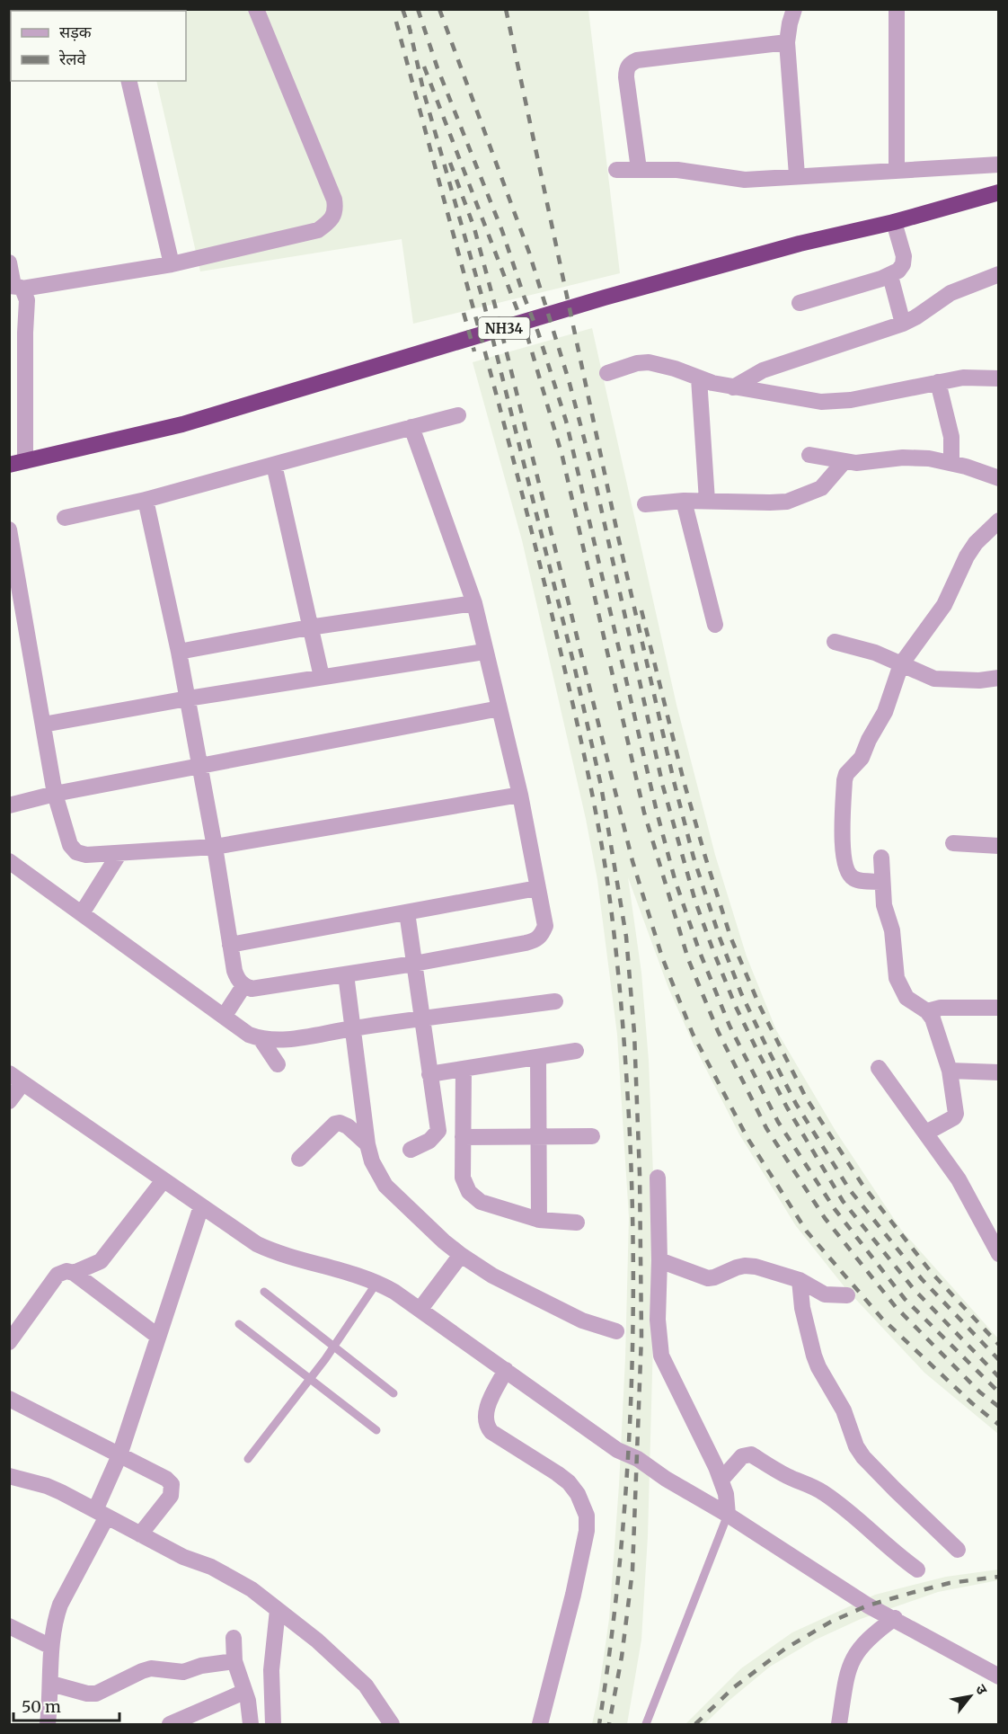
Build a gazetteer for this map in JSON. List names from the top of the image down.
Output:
{
  "streets": {
    "highway": ["NH34"]
  },
  "legend": ["सड़क", "रेलवे"],
  "scale_bar": "50 m",
  "north": "top right"
}
